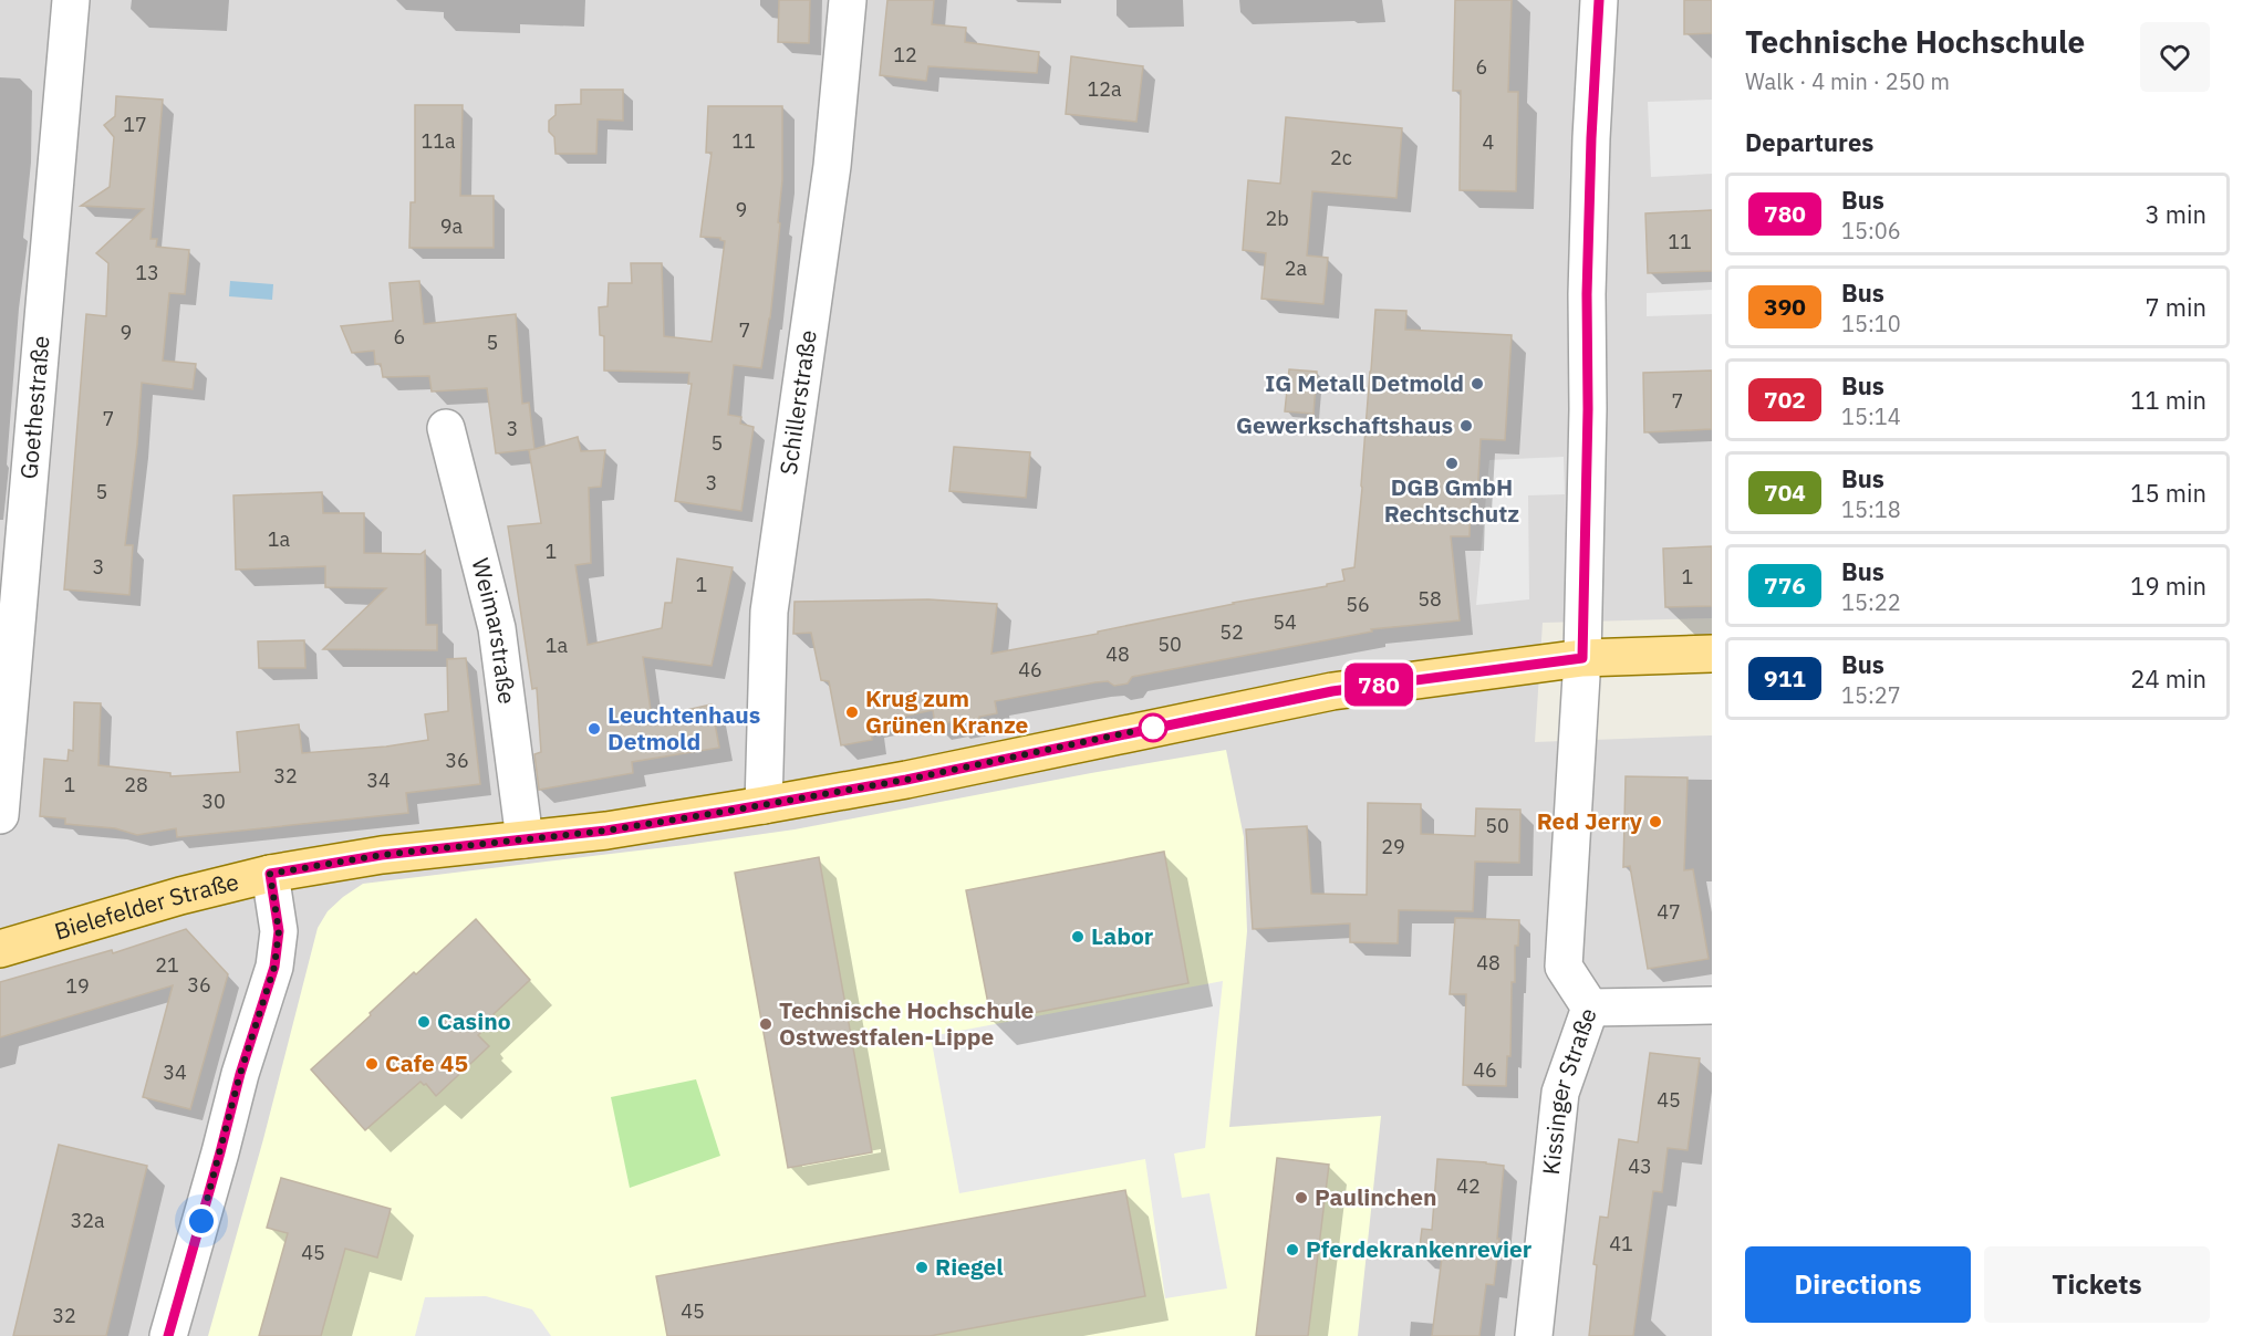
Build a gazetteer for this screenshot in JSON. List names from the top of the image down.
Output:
{
  "streets": {
    "main road": ["Bielefelder Straße"],
    "street": [
      "Schillerstraße",
      "Goethestraße",
      "Weimarstraße",
      "Kissinger Straße"
    ]
  },
  "crossings": [
    ["Schillerstraße", "Bielefelder Straße"],
    ["Weimarstraße", "Bielefelder Straße"],
    ["Bielefelder Straße", "Kissinger Straße"]
  ],
  "places": [
    "IG Metall Detmold",
    "Gewerkschaftshaus",
    "DGB GmbH Rechtschutz",
    "Krug zum Grünen Kranze",
    "Leuchtenhaus Detmold",
    "Red Jerry",
    "Labor",
    "Casino",
    "Technische Hochschule Ostwestfalen-Lippe",
    "Cafe 45",
    "Paulinchen",
    "Pferdekrankenrevier",
    "Riegel"
  ],
  "lines": ["bus line 780"],
  "house_numbers": [
    "12",
    "6",
    "12a",
    "17",
    "11a",
    "11",
    "4",
    "2c",
    "9",
    "2b",
    "9a",
    "11",
    "2a",
    "13",
    "7",
    "9",
    "6",
    "5",
    "7",
    "7",
    "3",
    "5",
    "3",
    "5",
    "1a",
    "1",
    "3",
    "1",
    "1",
    "58",
    "56",
    "54",
    "52",
    "50",
    "1a",
    "48",
    "46",
    "36",
    "32",
    "34",
    "1",
    "28",
    "30",
    "50",
    "29",
    "47",
    "48",
    "21",
    "36",
    "19",
    "46",
    "34",
    "45",
    "43",
    "42",
    "32a",
    "41",
    "45",
    "45",
    "32"
  ],
  "page": {
    "on_map": "780",
    "heading": [
      ["Technische Hochschule", "Walk · 4 min · 250 m"],
      "Departures"
    ],
    "list": [
      {
        "mark": "780",
        "name": "Bus",
        "note": "15:06",
        "value": "3 min"
      },
      {
        "mark": "390",
        "name": "Bus",
        "note": "15:10",
        "value": "7 min"
      },
      {
        "mark": "702",
        "name": "Bus",
        "note": "15:14",
        "value": "11 min"
      },
      {
        "mark": "704",
        "name": "Bus",
        "note": "15:18",
        "value": "15 min"
      },
      {
        "mark": "776",
        "name": "Bus",
        "note": "15:22",
        "value": "19 min"
      },
      {
        "mark": "911",
        "name": "Bus",
        "note": "15:27",
        "value": "24 min"
      }
    ],
    "buttons": ["Directions", "Tickets"]
  }
}
